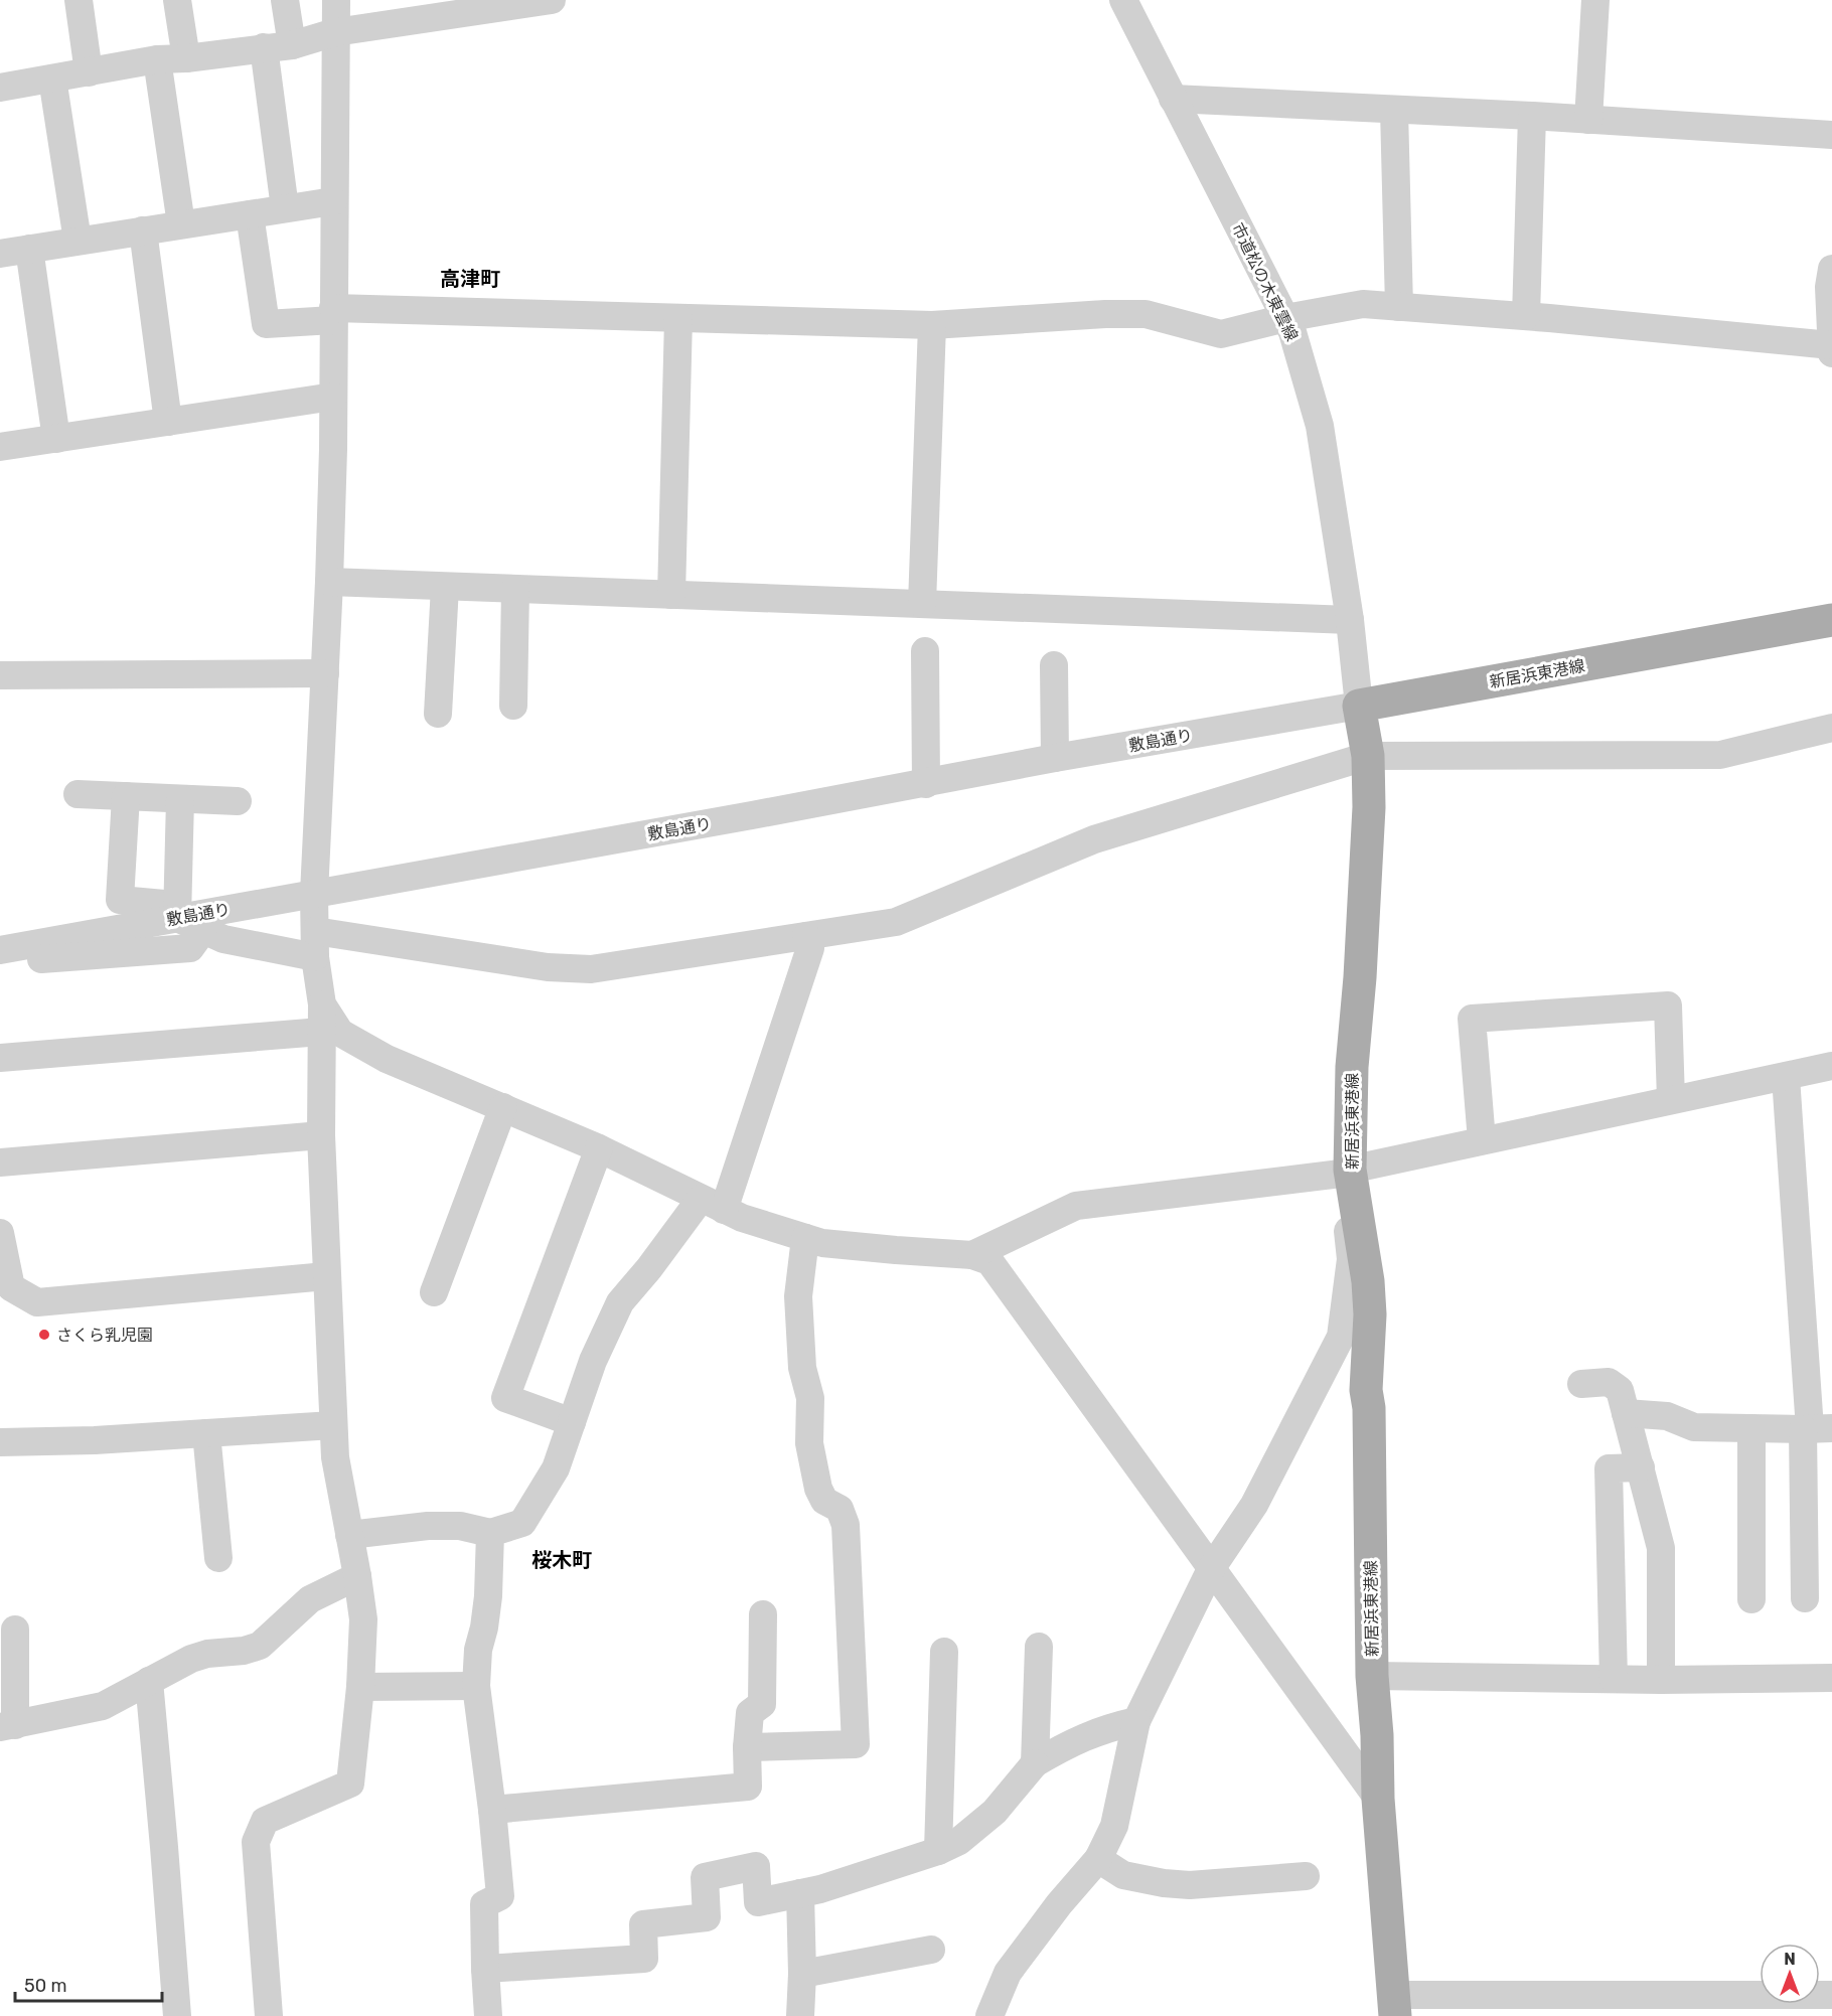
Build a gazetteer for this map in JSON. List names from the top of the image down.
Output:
{
  "streets": {
    "main road": ["新居浜東港線"],
    "street": ["市道松の木東雲線", "敷島通り"]
  },
  "crossings": [
    ["市道松の木東雲線", "新居浜東港線"],
    ["市道松の木東雲線", "敷島通り"],
    ["新居浜東港線", "敷島通り"]
  ],
  "districts": ["高津町", "桜木町"],
  "places": ["さくら乳児園"],
  "scale_bar": "50 m",
  "north": "top"
}
